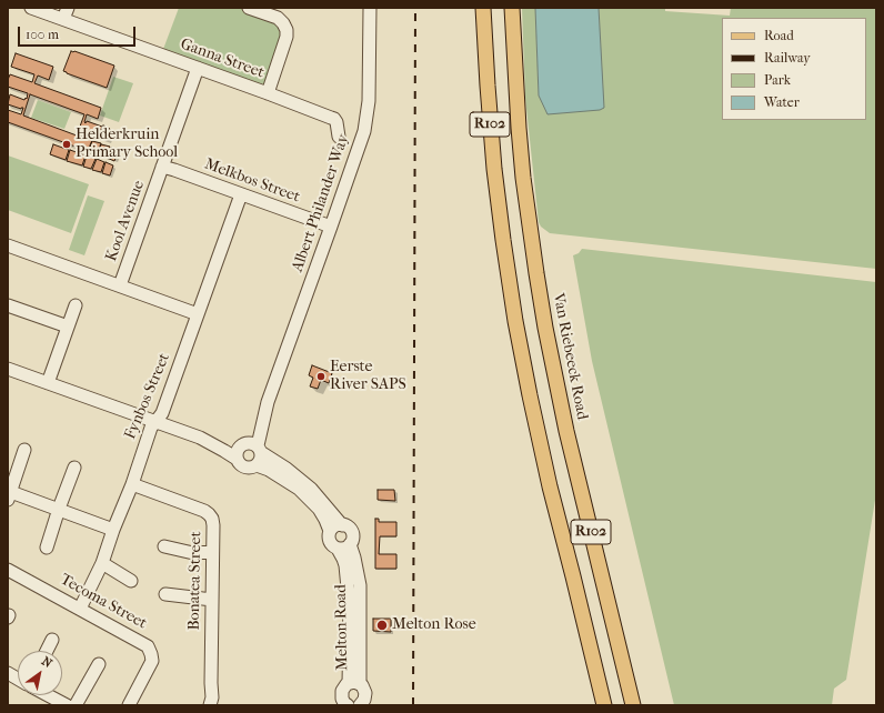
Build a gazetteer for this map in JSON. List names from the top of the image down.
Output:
{
  "streets": {
    "main road": ["R102", "Van Riebeeck Road"],
    "street": [
      "Ganna Street",
      "Melkbos Street",
      "Albert Philander Way",
      "Kool Avenue",
      "Fynbos Street",
      "Bonatea Street",
      "Tecoma Street",
      "Melton Road"
    ]
  },
  "crossings": [
    ["Ganna Street", "Kool Avenue"],
    ["Melkbos Street", "Albert Philander Way"],
    ["Melkbos Street", "Kool Avenue"],
    ["Melkbos Street", "Fynbos Street"],
    ["Fynbos Street", "Bonatea Street"],
    ["Fynbos Street", "Tecoma Street"]
  ],
  "places": ["Helderkruin Primary School", "Eerste River SAPS", "Melton Rose"],
  "legend": [
    "Road",
    "Railway",
    "Park",
    "Water"
  ],
  "scale_bar": "100 m",
  "north": "top right"
}
